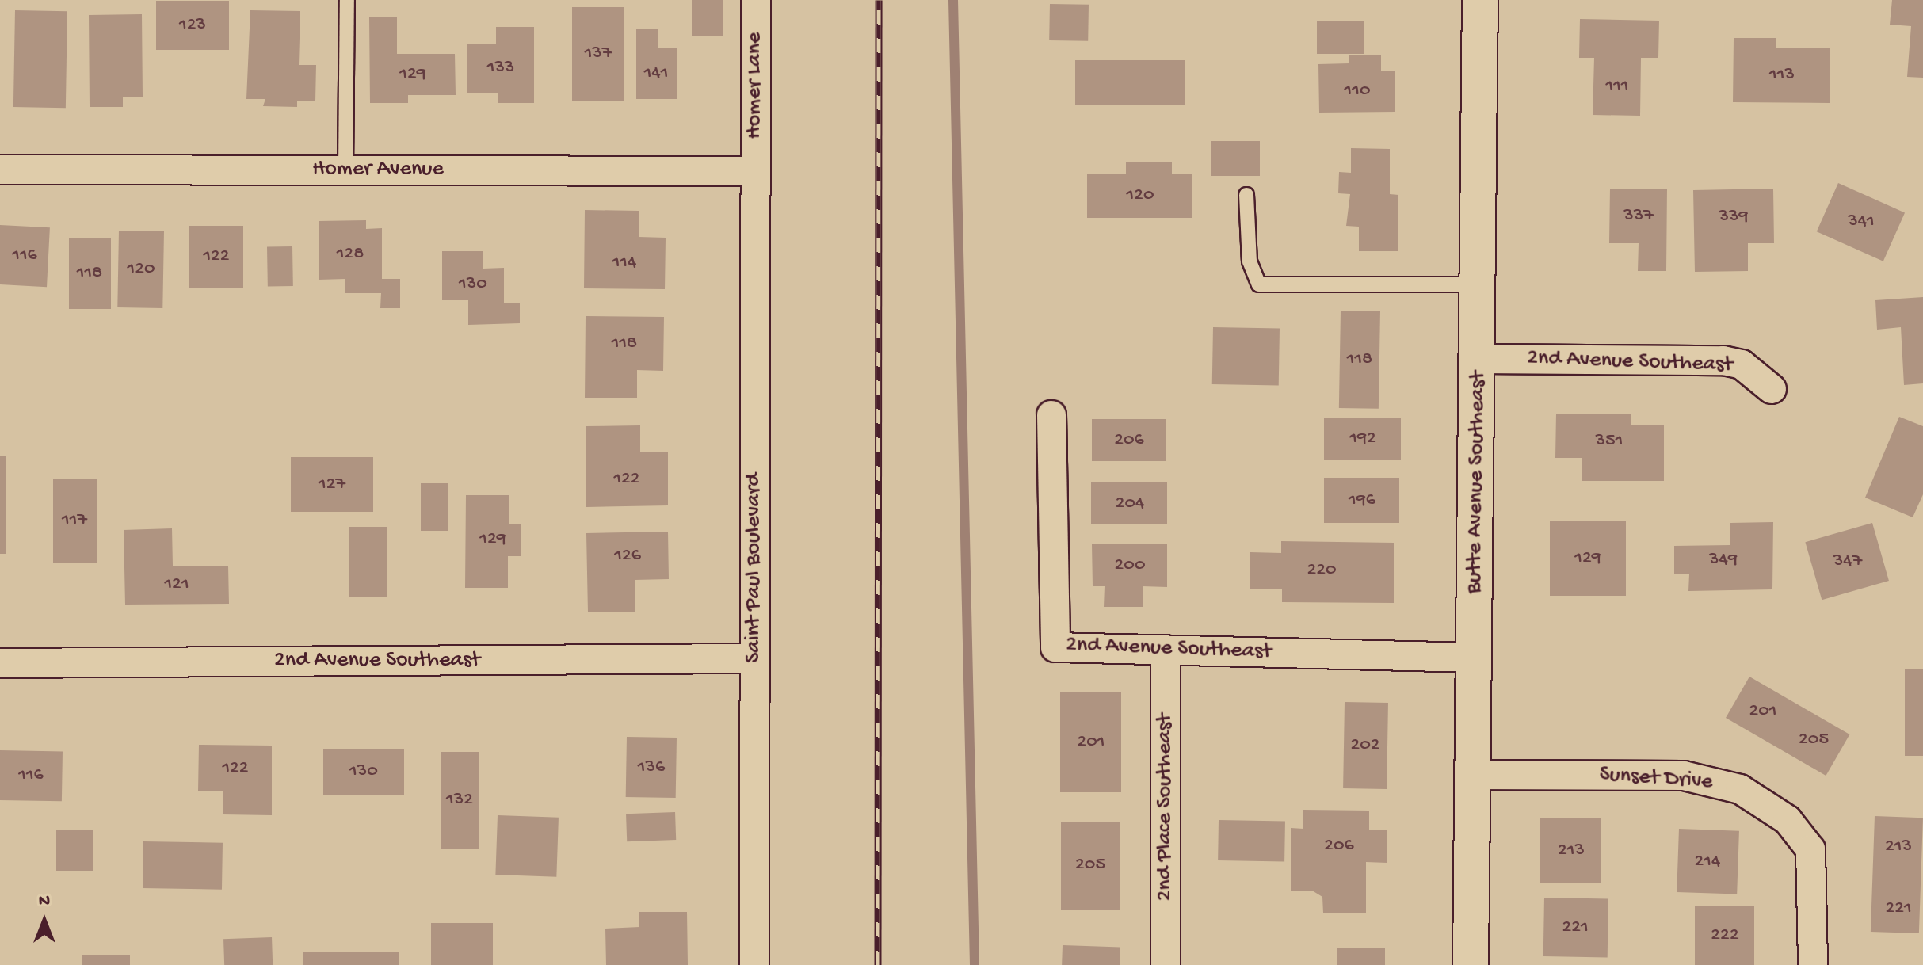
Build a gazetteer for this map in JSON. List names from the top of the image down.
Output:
{
  "streets": {
    "street": [
      "Homer Lane",
      "Homer Avenue",
      "2nd Avenue Southeast",
      "Butte Avenue Southeast",
      "Saint Paul Boulevard",
      "Sunset Drive",
      "2nd Place Southeast"
    ]
  },
  "crossings": [
    ["Homer Lane", "Homer Avenue"],
    ["Homer Lane", "Saint Paul Boulevard"],
    ["Homer Avenue", "Saint Paul Boulevard"],
    ["2nd Avenue Southeast", "Butte Avenue Southeast"],
    ["2nd Avenue Southeast", "Saint Paul Boulevard"],
    ["2nd Avenue Southeast", "2nd Place Southeast"],
    ["Butte Avenue Southeast", "Sunset Drive"]
  ],
  "house_numbers": [
    "123",
    "137",
    "133",
    "141",
    "129",
    "113",
    "111",
    "110",
    "120",
    "337",
    "339",
    "341",
    "128",
    "116",
    "122",
    "114",
    "120",
    "118",
    "130",
    "118",
    "118",
    "192",
    "206",
    "351",
    "122",
    "127",
    "196",
    "204",
    "117",
    "129",
    "126",
    "129",
    "349",
    "347",
    "200",
    "220",
    "121",
    "201",
    "205",
    "201",
    "202",
    "136",
    "122",
    "130",
    "116",
    "132",
    "206",
    "213",
    "213",
    "214",
    "205",
    "221",
    "221",
    "222"
  ],
  "north": "top"
}
